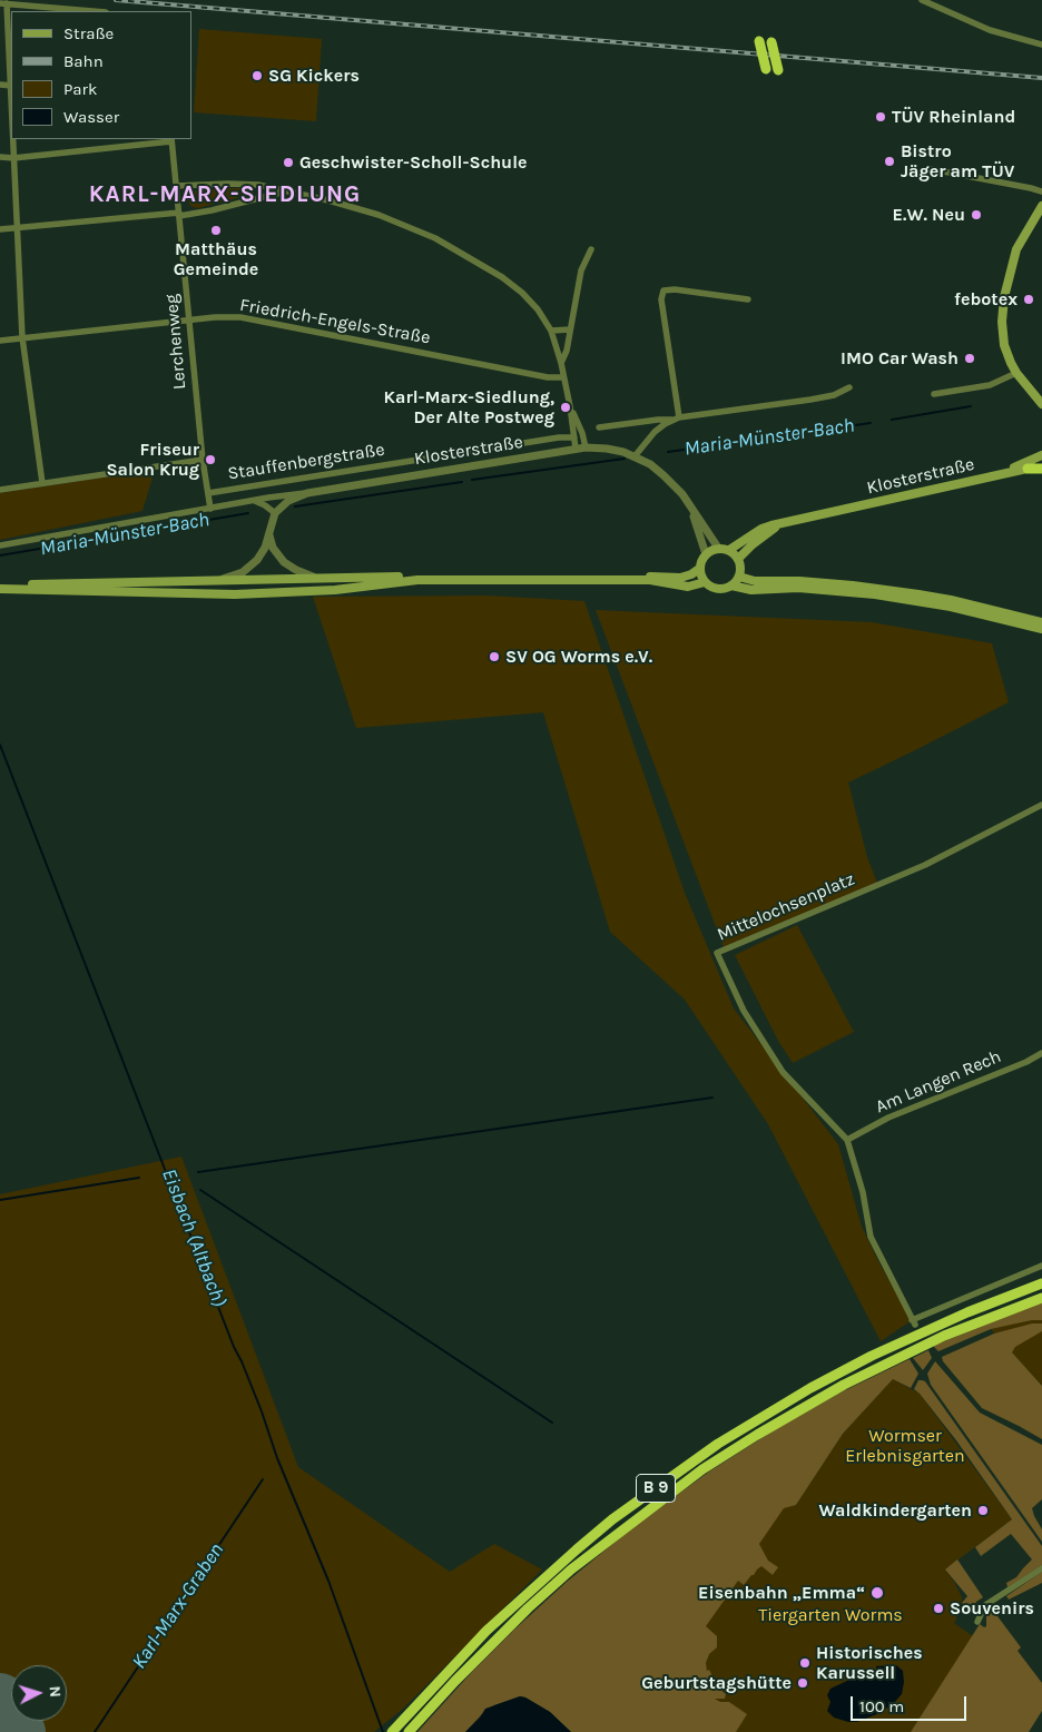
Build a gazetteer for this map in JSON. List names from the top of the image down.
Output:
{
  "streets": {
    "highway": ["B 9"],
    "main road": ["Klosterstraße"],
    "street": [
      "Friedrich-Engels-Straße",
      "Lerchenweg",
      "Stauffenbergstraße",
      "Mittelochsenplatz",
      "Am Langen Rech"
    ]
  },
  "crossings": [
    ["Friedrich-Engels-Straße", "Lerchenweg"],
    ["Lerchenweg", "Klosterstraße"],
    ["Lerchenweg", "Stauffenbergstraße"],
    ["Mittelochsenplatz", "Am Langen Rech"]
  ],
  "districts": ["KARL-MARX-SIEDLUNG"],
  "water": ["Maria-Münster-Bach", "Eisbach (Altbach)", "Karl-Marx-Graben"],
  "parks": ["Wormser Erlebnisgarten", "Tiergarten Worms"],
  "places": [
    "SG Kickers",
    "TÜV Rheinland",
    "Bistro Jäger am TÜV",
    "Geschwister-Scholl-Schule",
    "E.W. Neu",
    "Matthäus Gemeinde",
    "febotex",
    "IMO Car Wash",
    "Karl-Marx-Siedlung, Der Alte Postweg",
    "Friseur Salon Krug",
    "SV OG Worms e.V.",
    "Waldkindergarten",
    "Eisenbahn „Emma“",
    "Souvenirs",
    "Historisches Karussell",
    "Geburtstagshütte"
  ],
  "legend": [
    "Straße",
    "Bahn",
    "Park",
    "Wasser"
  ],
  "scale_bar": "100 m",
  "north": "right"
}
